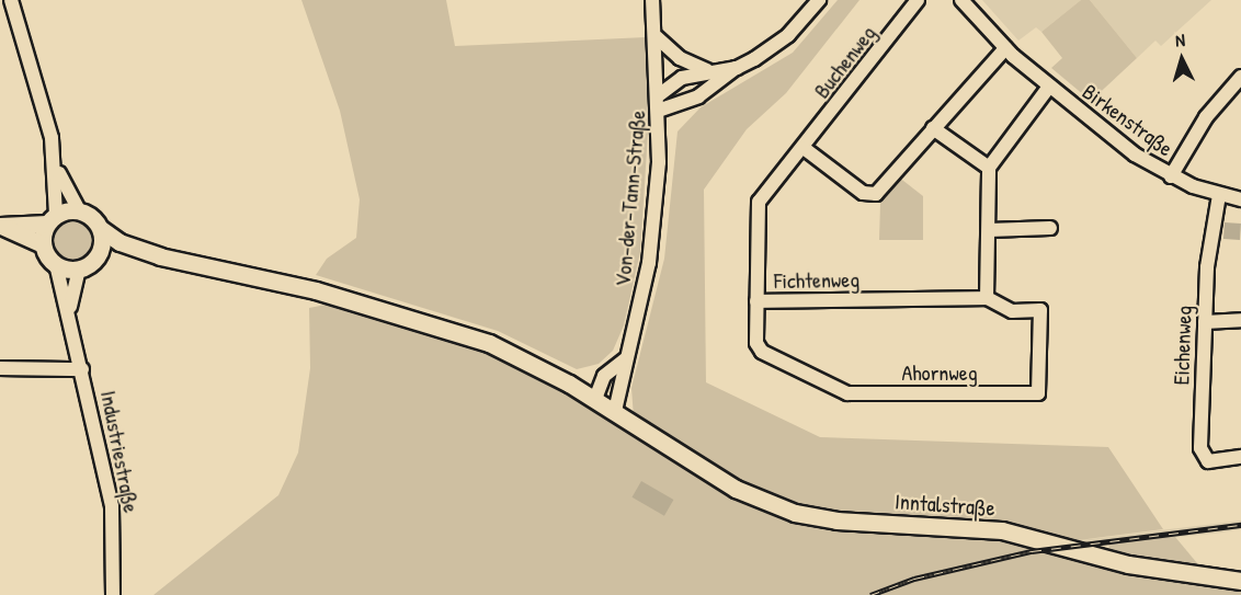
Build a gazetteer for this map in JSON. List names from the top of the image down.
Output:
{
  "streets": {
    "main road": ["Inntalstraße"],
    "street": [
      "Buchenweg",
      "Birkenstraße",
      "Von-der-Tann-Straße",
      "Fichtenweg",
      "Eichenweg",
      "Ahornweg",
      "Industriestraße"
    ]
  },
  "crossings": [
    ["Buchenweg", "Fichtenweg"],
    ["Birkenstraße", "Eichenweg"],
    ["Von-der-Tann-Straße", "Inntalstraße"],
    ["Fichtenweg", "Ahornweg"]
  ],
  "north": "top"
}
